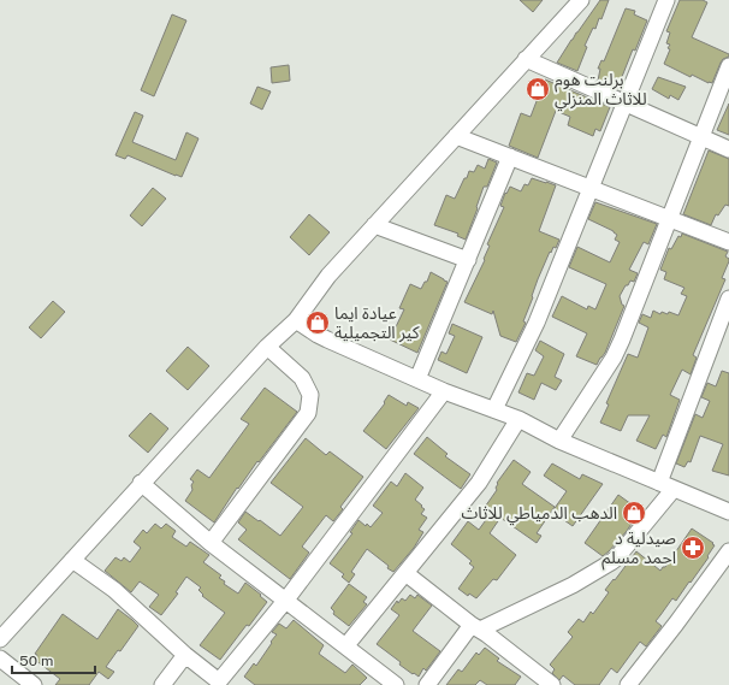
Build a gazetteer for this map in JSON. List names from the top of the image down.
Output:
{
  "places": {
    "shop": ["برلنت هوم للاثاث المنزلي", "عيادة ايما كير التجميلية", "الدهب الدمياطي للاثاث"],
    "pharmacy": ["صيدلية د احمد مسلم"]
  },
  "scale_bar": "50 m"
}
